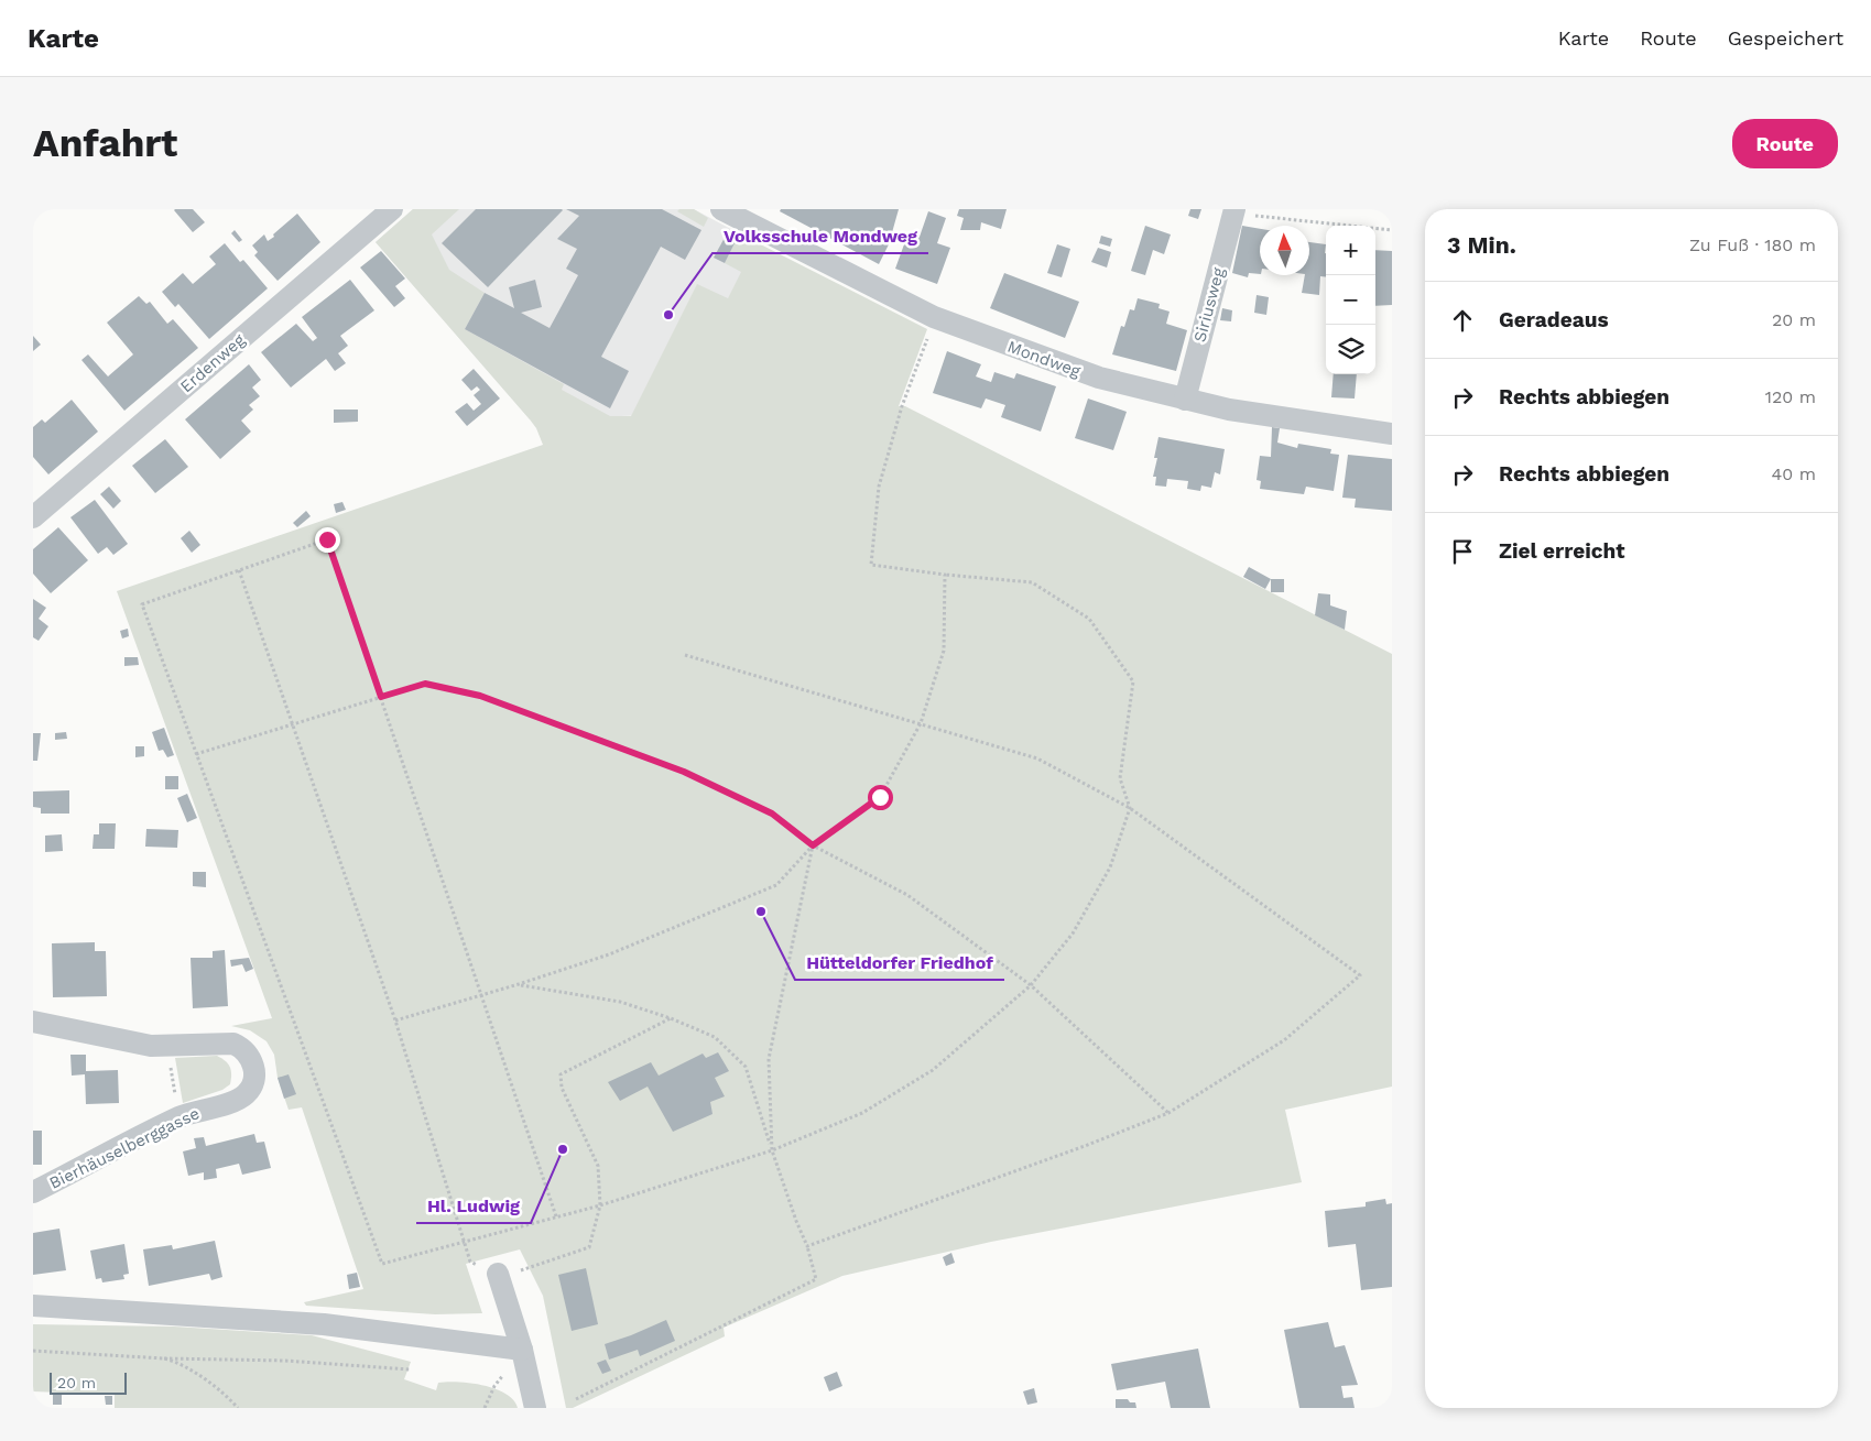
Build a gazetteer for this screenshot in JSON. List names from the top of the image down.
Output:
{
  "streets": {
    "street": [
      "Siriusweg",
      "Mondweg",
      "Erdenweg",
      "Bierhäuselberggasse"
    ]
  },
  "crossings": [
    ["Siriusweg", "Mondweg"]
  ],
  "places": ["Volksschule Mondweg", "Hütteldorfer Friedhof", "Hl. Ludwig"],
  "scale_bar": "20 m",
  "north": "top",
  "page": {
    "header": "Karte",
    "nav": ["Karte", "Route", "Gespeichert"],
    "buttons": "Route",
    "title": "Anfahrt",
    "heading": ["3 Min.", "Zu Fuß · 180 m"],
    "map_buttons": ["+", "−"],
    "list": [
      ["Geradeaus", "20 m"],
      ["Rechts abbiegen", "120 m"],
      ["Rechts abbiegen", "40 m"],
      "Ziel erreicht"
    ],
    "scale": "20 m"
  }
}
